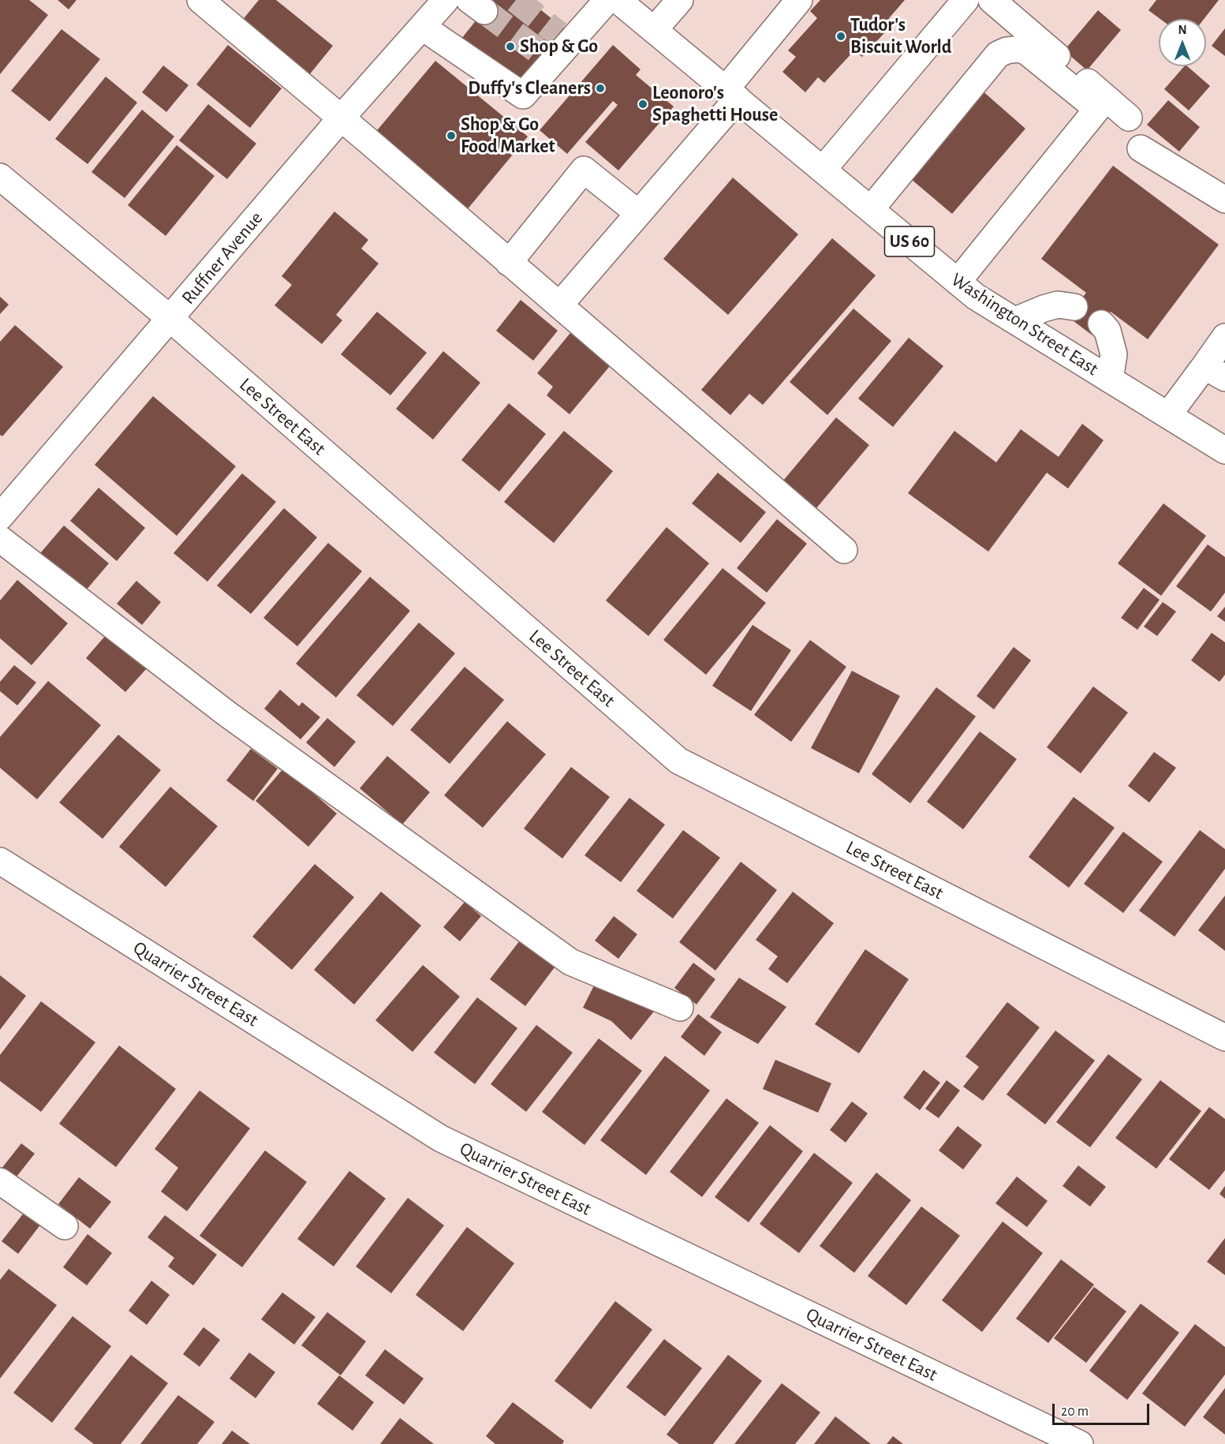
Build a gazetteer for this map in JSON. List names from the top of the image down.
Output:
{
  "streets": {
    "street": [
      "US 60",
      "Ruffner Avenue",
      "Washington Street East",
      "Lee Street East",
      "Quarrier Street East"
    ]
  },
  "crossings": [
    ["Ruffner Avenue", "Lee Street East"]
  ],
  "places": [
    "Tudor's Biscuit World",
    "Shop & Go",
    "Duffy's Cleaners",
    "Leonoro's Spaghetti House",
    "Shop & Go Food Market"
  ],
  "scale_bar": "20 m",
  "north": "top"
}
